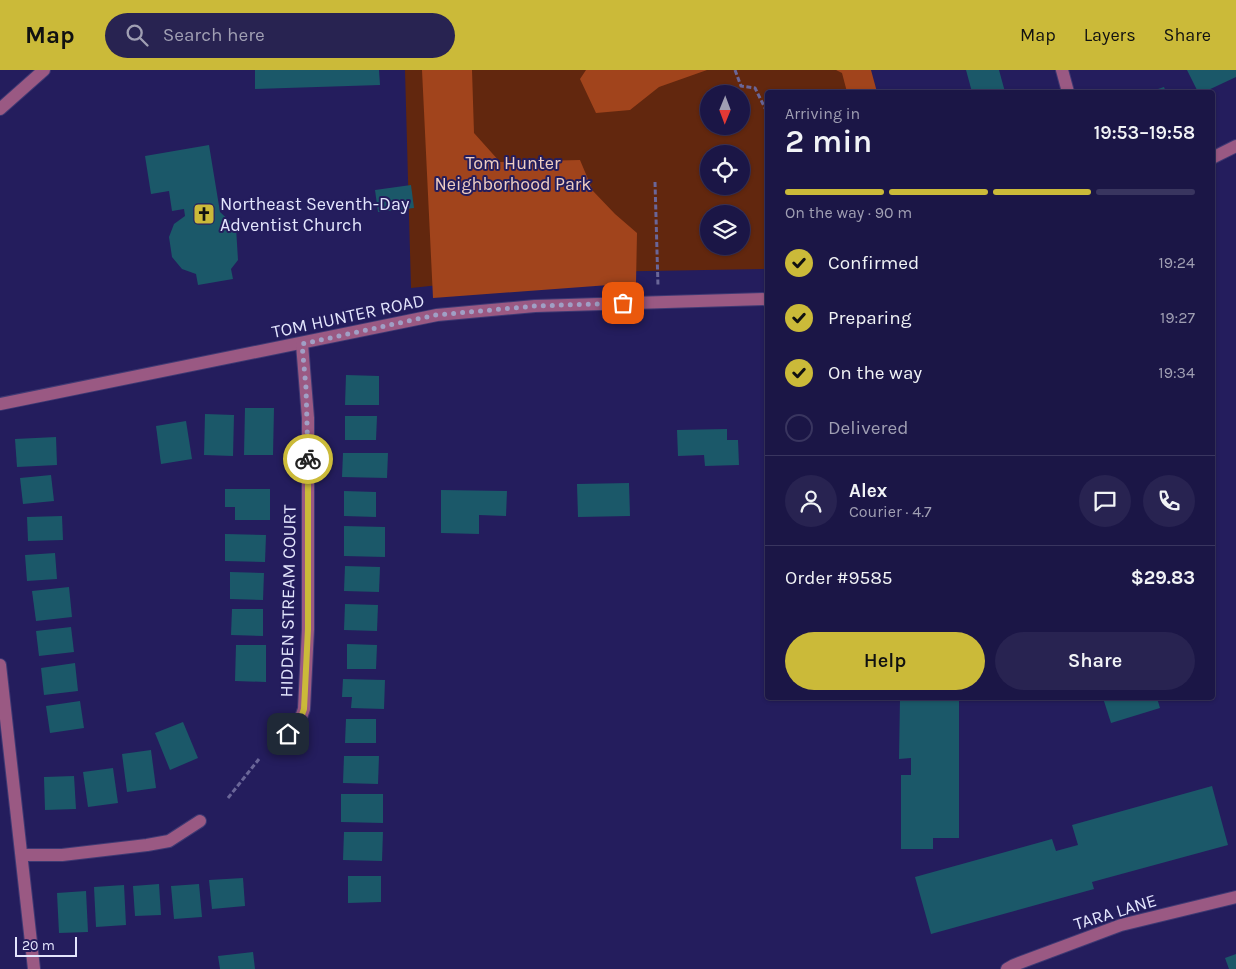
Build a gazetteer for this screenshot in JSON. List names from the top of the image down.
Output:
{
  "streets": {
    "street": ["TOM HUNTER ROAD", "HIDDEN STREAM COURT", "TARA LANE"]
  },
  "crossings": [
    ["TOM HUNTER ROAD", "HIDDEN STREAM COURT"]
  ],
  "parks": ["Tom Hunter Neighborhood Park"],
  "places": {
    "church": ["Northeast Seventh-Day Adventist Church"]
  },
  "scale_bar": "20 m",
  "north": "bottom",
  "page": {
    "header": "Map",
    "search": "Search here",
    "nav": ["Map", "Layers", "Share"],
    "heading": ["2 min", "Arriving in", "19:53–19:58"],
    "panel": [
      "Alex",
      "Courier · 4.7",
      "Order #9585",
      "$29.83"
    ],
    "bar": "On the way · 90 m",
    "list": [
      ["Confirmed", "19:24"],
      ["Preparing", "19:27"],
      ["On the way", "19:34"],
      "Delivered"
    ],
    "buttons": ["Help", "Share"],
    "scale": "20 m"
  }
}
